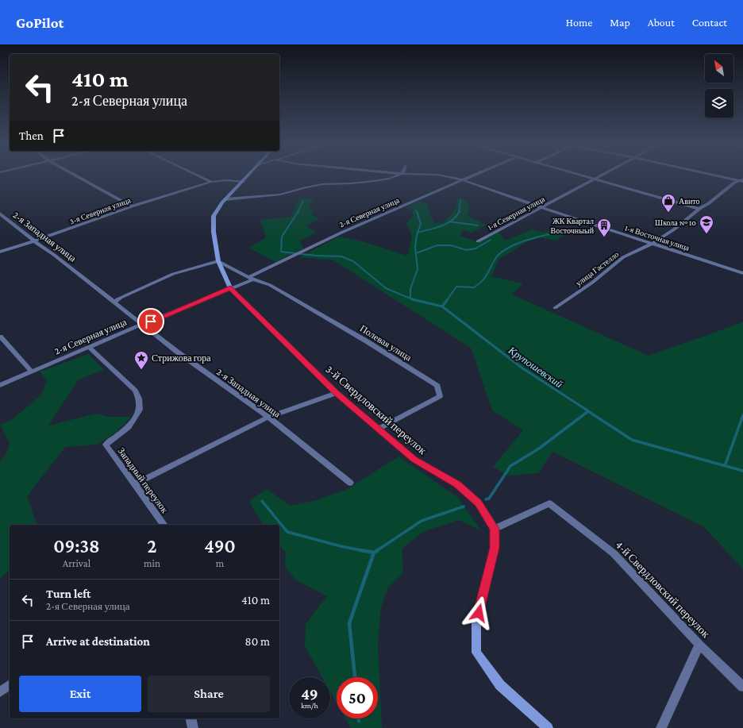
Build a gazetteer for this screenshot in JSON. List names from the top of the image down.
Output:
{
  "streets": {
    "main road": ["3-й Свердловский переулок"],
    "street": [
      "3-я Северная улица",
      "2-я Северная улица",
      "1-я Северная улица",
      "2-я Западная улица",
      "1-я Восточная улица",
      "улица Гастелло",
      "Полевая улица",
      "Западный переулок",
      "4-й Свердловский переулок"
    ]
  },
  "crossings": [
    ["3-я Северная улица", "2-я Западная улица"],
    ["2-я Северная улица", "2-я Западная улица"],
    ["2-я Северная улица", "1-я Восточная улица"],
    ["2-я Северная улица", "Полевая улица"],
    ["2-я Северная улица", "3-й Свердловский переулок"],
    ["2-я Северная улица", "Западный переулок"],
    ["1-я Северная улица", "1-я Восточная улица"],
    ["1-я Восточная улица", "улица Гастелло"],
    ["Полевая улица", "3-й Свердловский переулок"],
    ["3-й Свердловский переулок", "4-й Свердловский переулок"]
  ],
  "water": ["Крупошевский"],
  "places": {
    "shop": ["Авито"],
    "school or university": ["Школа № 10"],
    "building": ["ЖК Квартал Восточныый"],
    "place": ["Стрижова гора"]
  },
  "north": "top left",
  "page": {
    "header": "GoPilot",
    "nav": [
      "Home",
      "Map",
      "About",
      "Contact"
    ],
    "turn": ["410 m", "2-я Северная улица"],
    "then": "Then",
    "eta": [
      "09:38",
      "Arrival",
      "2",
      "min",
      "490",
      "m"
    ],
    "list": [
      {
        "name": "Turn left",
        "note": "2-я Северная улица",
        "value": "410 m"
      },
      {
        "name": "Arrive at destination",
        "value": "80 m"
      }
    ],
    "buttons": ["Exit", "Share"],
    "speed": "49 km/h",
    "limit": "50"
  }
}
